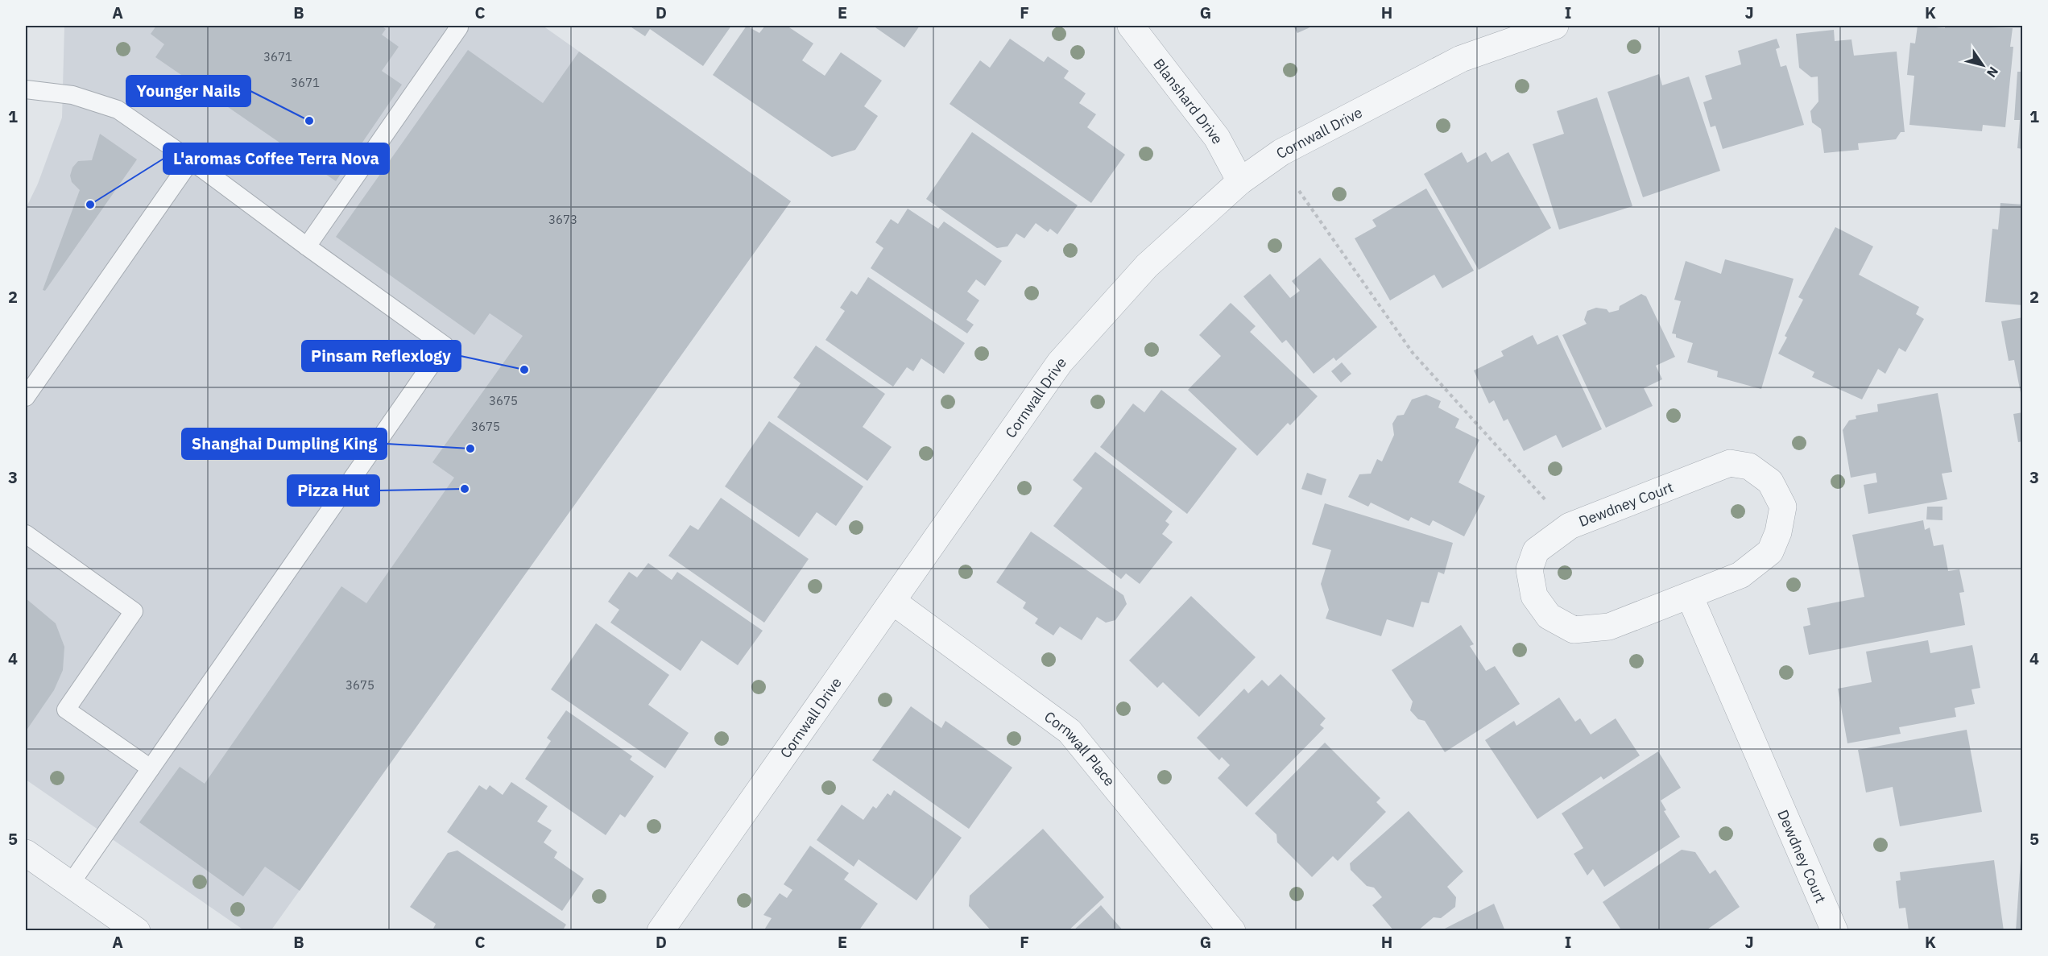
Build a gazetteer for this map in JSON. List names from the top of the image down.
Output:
{
  "streets": {
    "street": [
      "Blanshard Drive",
      "Cornwall Drive",
      "Dewdney Court",
      "Cornwall Place"
    ]
  },
  "crossings": [
    ["Blanshard Drive", "Cornwall Drive"],
    ["Cornwall Drive", "Cornwall Place"]
  ],
  "places": [
    "Younger Nails",
    "L'aromas Coffee Terra Nova",
    "Pinsam Reflexlogy",
    "Shanghai Dumpling King",
    "Pizza Hut"
  ],
  "house_numbers": [
    "3671",
    "3671",
    "3673",
    "3675",
    "3675",
    "3675"
  ],
  "north": "bottom right",
  "grid": {
    "columns": [
      "A",
      "B",
      "C",
      "D",
      "E",
      "F",
      "G",
      "H",
      "I",
      "J",
      "K"
    ],
    "rows": [
      "1",
      "2",
      "3",
      "4",
      "5"
    ]
  }
}
